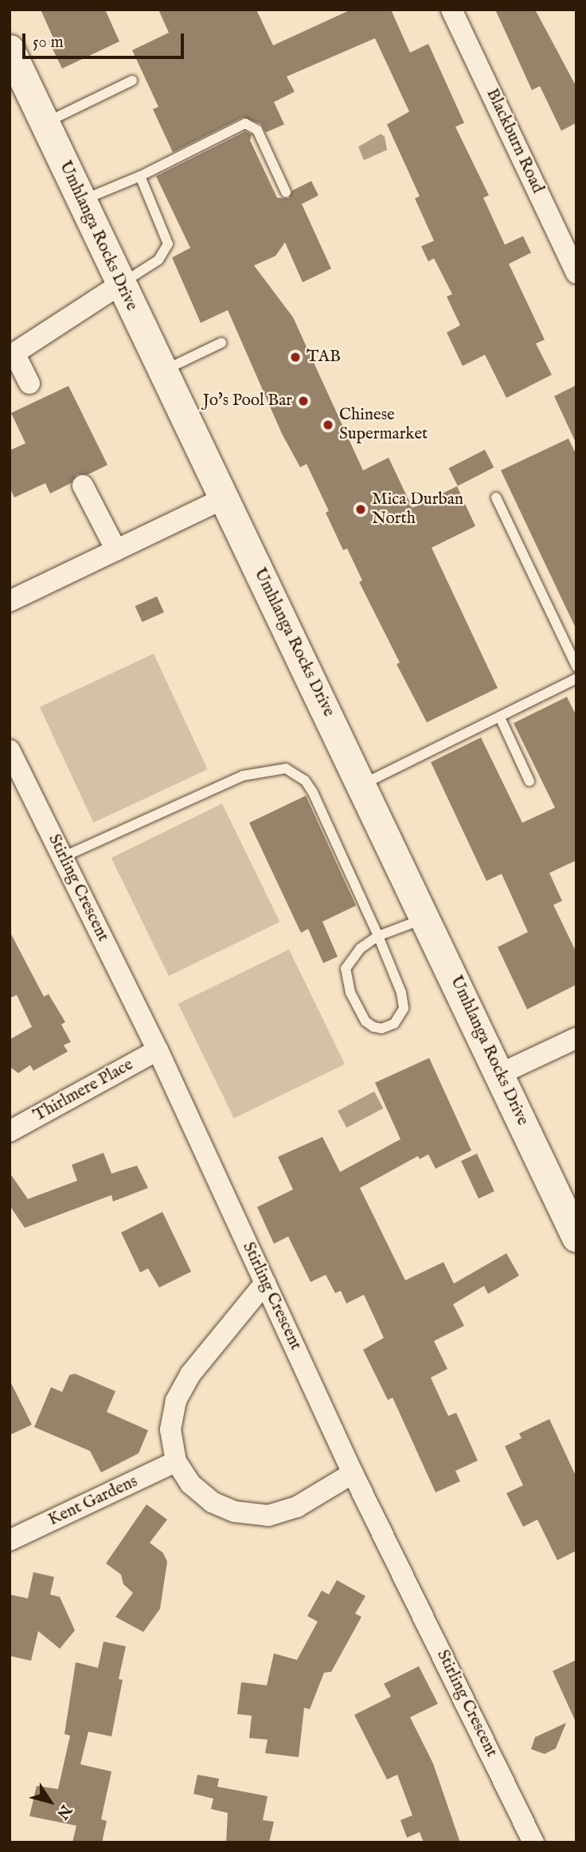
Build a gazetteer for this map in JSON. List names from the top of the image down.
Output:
{
  "streets": {
    "main road": ["Umhlanga Rocks Drive"],
    "street": [
      "Blackburn Road",
      "Stirling Crescent",
      "Thirlmere Place",
      "Kent Gardens"
    ]
  },
  "crossings": [
    ["Stirling Crescent", "Thirlmere Place"]
  ],
  "places": [
    "TAB",
    "Jo's Pool Bar",
    "Chinese Supermarket",
    "Mica Durban North"
  ],
  "scale_bar": "50 m",
  "north": "bottom right"
}
